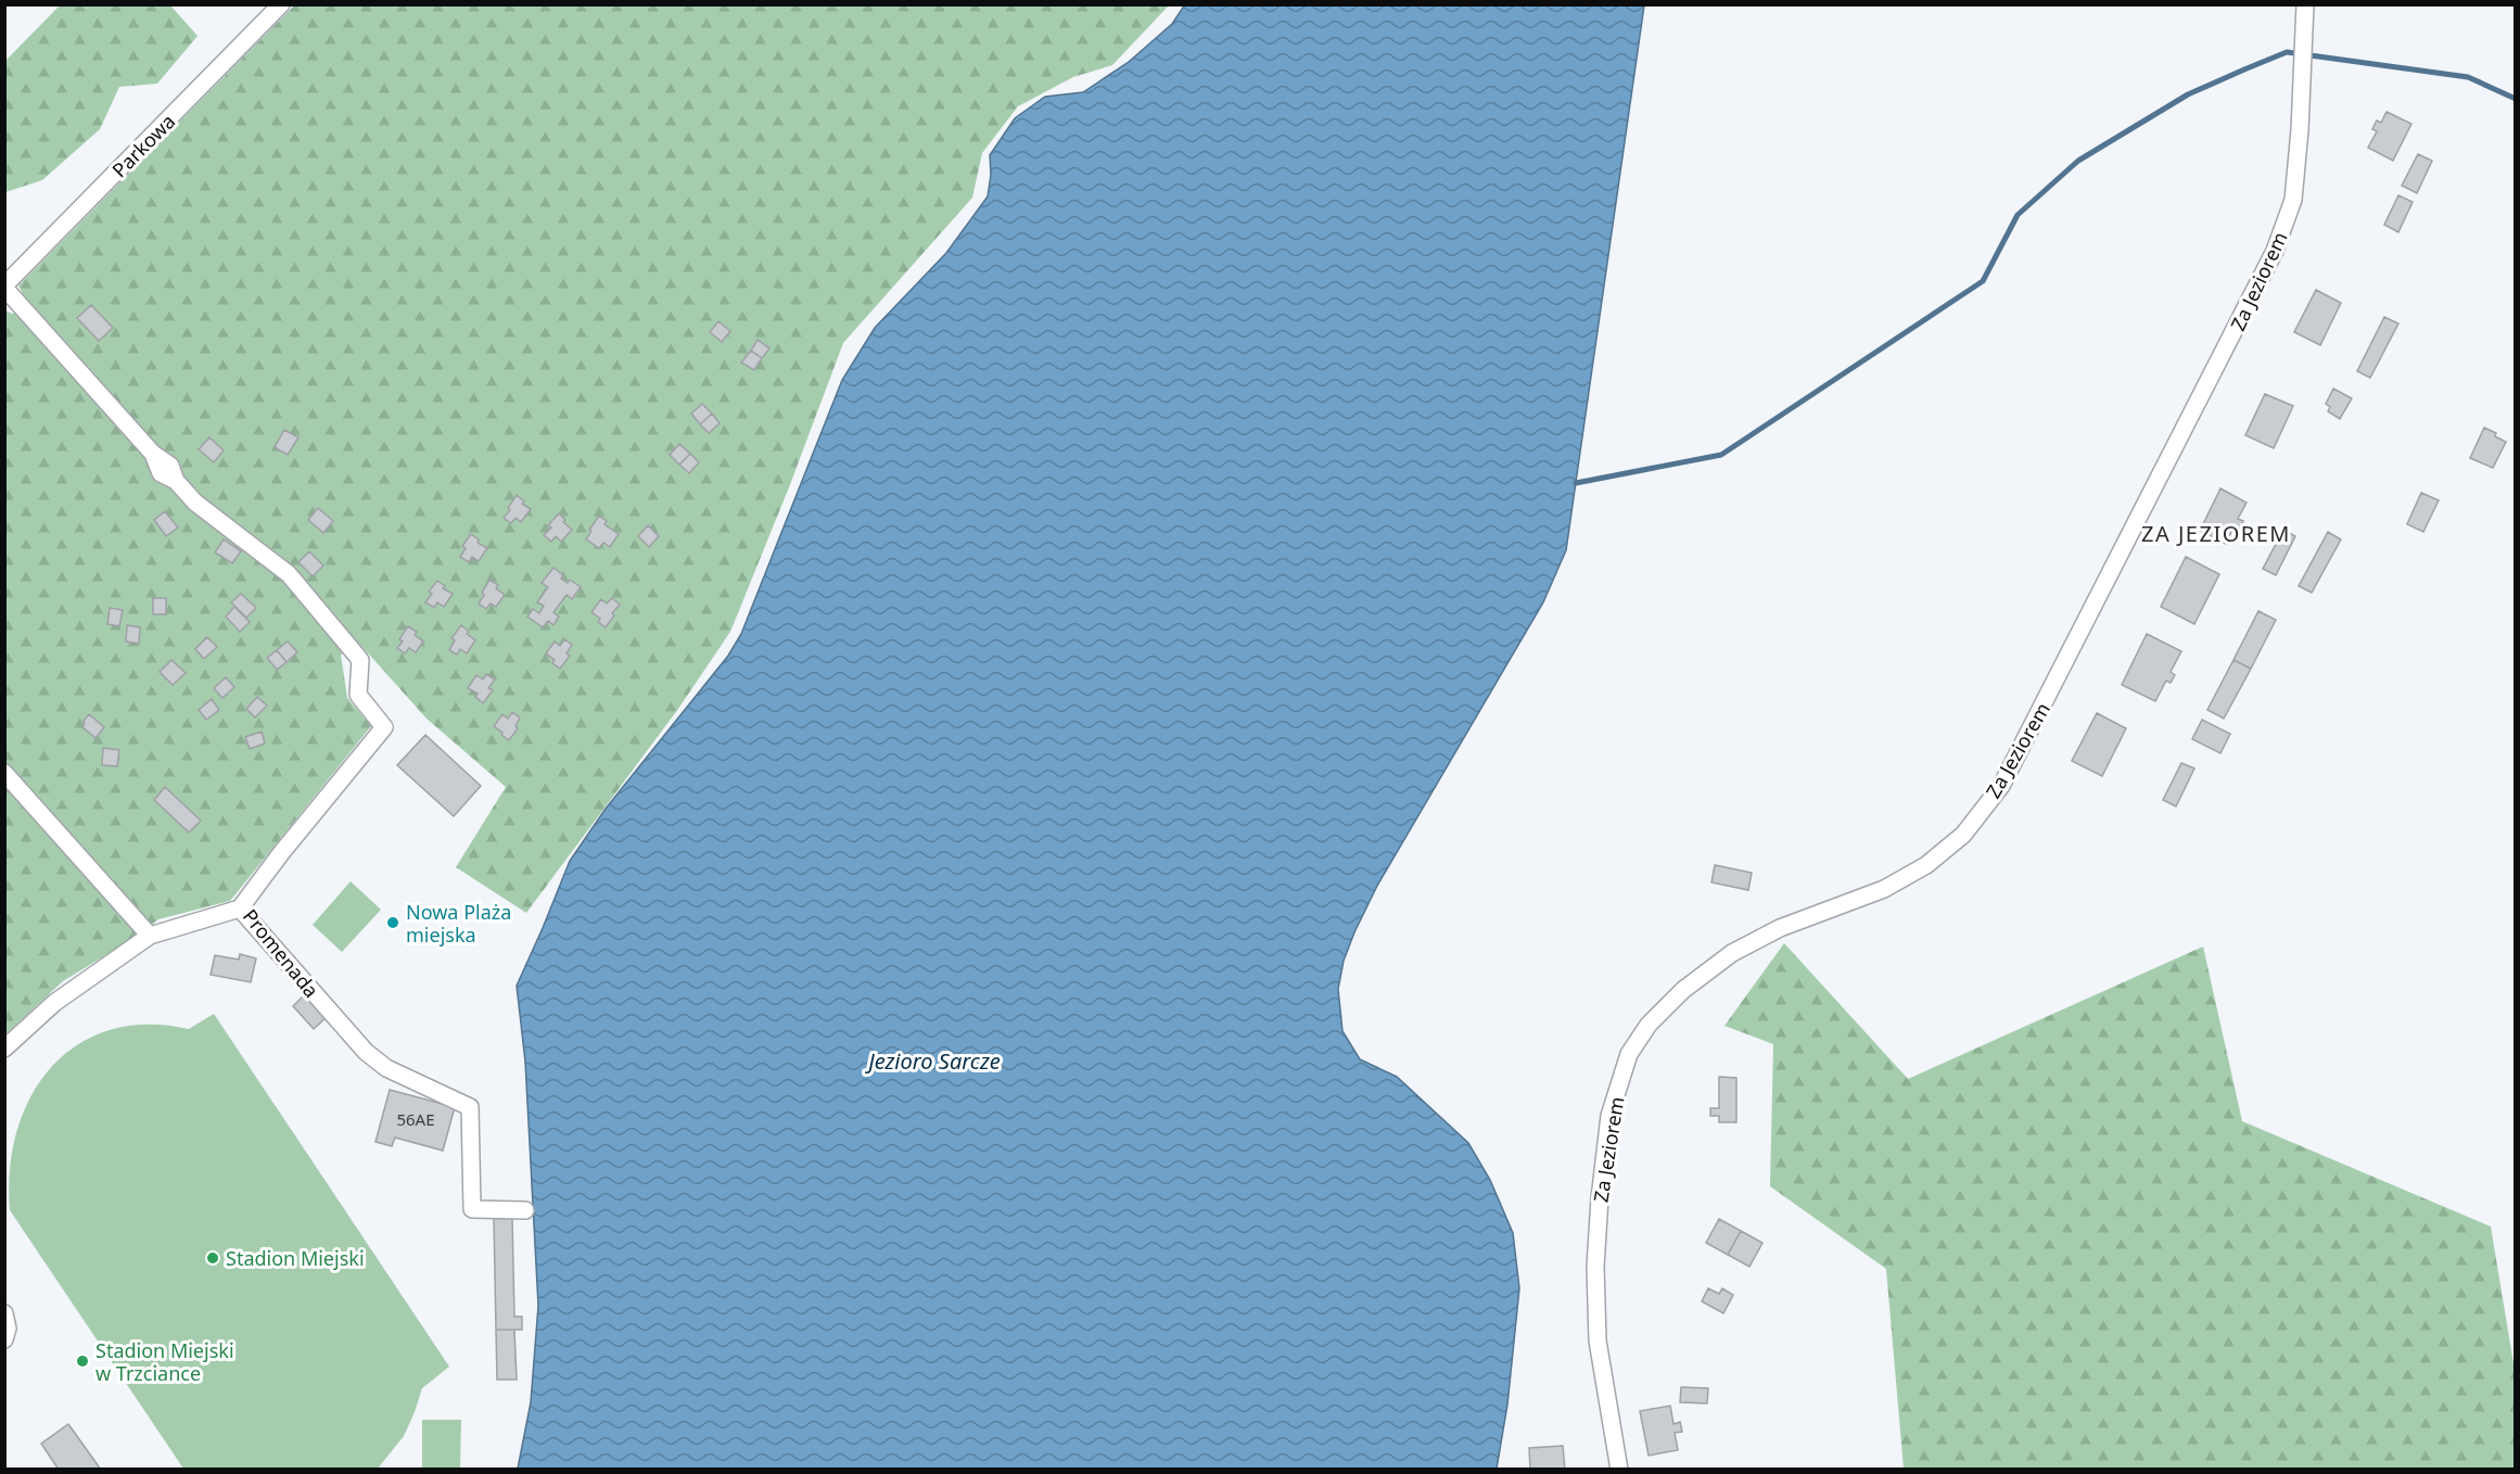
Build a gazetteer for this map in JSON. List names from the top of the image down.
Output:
{
  "streets": {
    "street": ["Parkowa", "Za Jeziorem", "Promenada"]
  },
  "crossings": [
    ["Parkowa", "Promenada"]
  ],
  "districts": ["ZA JEZIOREM"],
  "water": ["Jezioro Sarcze"],
  "places": ["Nowa Plaża miejska", "Stadion Miejski", "Stadion Miejski w Trzciance"],
  "house_numbers": ["56AE"]
}
